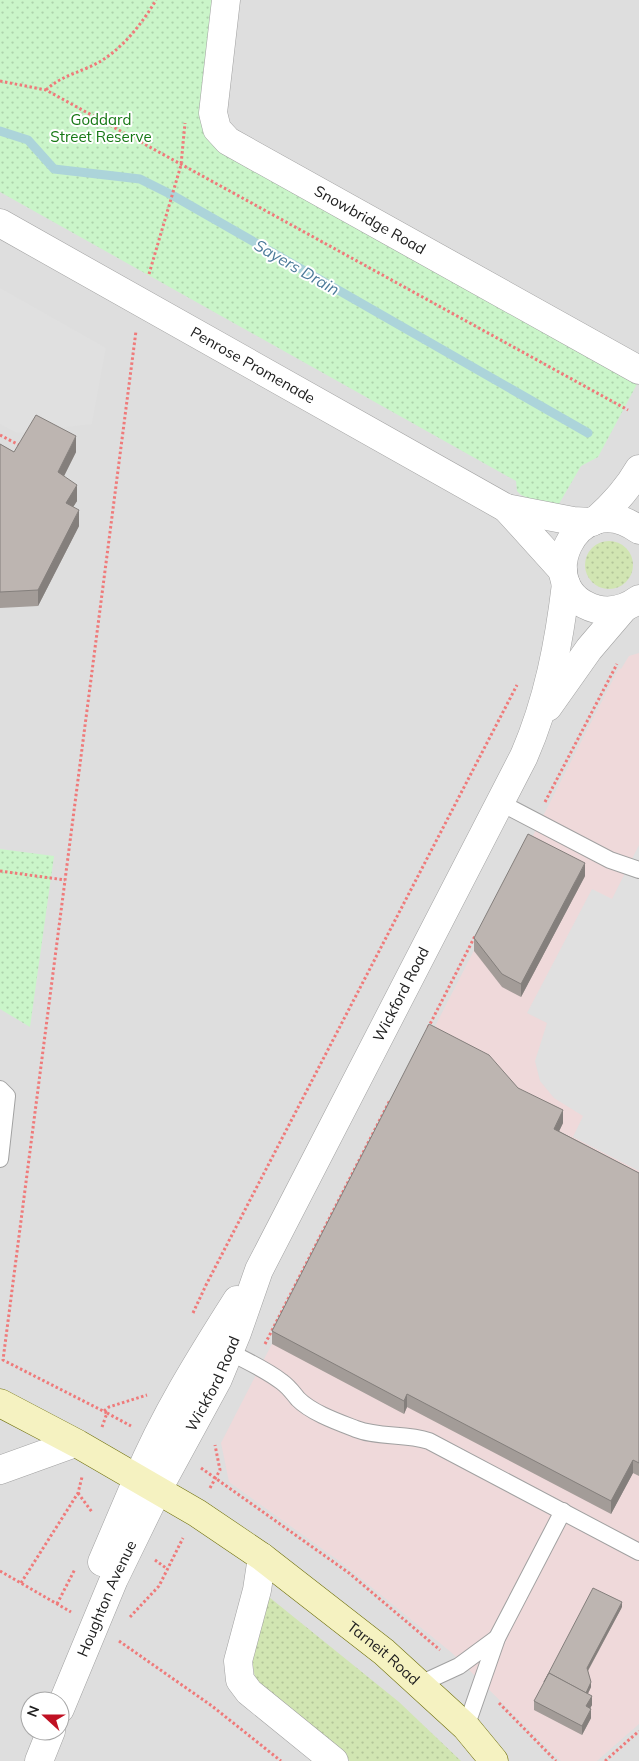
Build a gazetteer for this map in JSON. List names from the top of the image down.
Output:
{
  "streets": {
    "main road": ["Tarneit Road"],
    "street": [
      "Snowbridge Road",
      "Penrose Promenade",
      "Wickford Road",
      "Houghton Avenue"
    ]
  },
  "crossings": [
    ["Penrose Promenade", "Wickford Road"],
    ["Wickford Road", "Houghton Avenue"],
    ["Wickford Road", "Tarneit Road"],
    ["Houghton Avenue", "Tarneit Road"]
  ],
  "water": ["Sayers Drain"],
  "parks": ["Goddard Street Reserve"],
  "north": "left"
}
